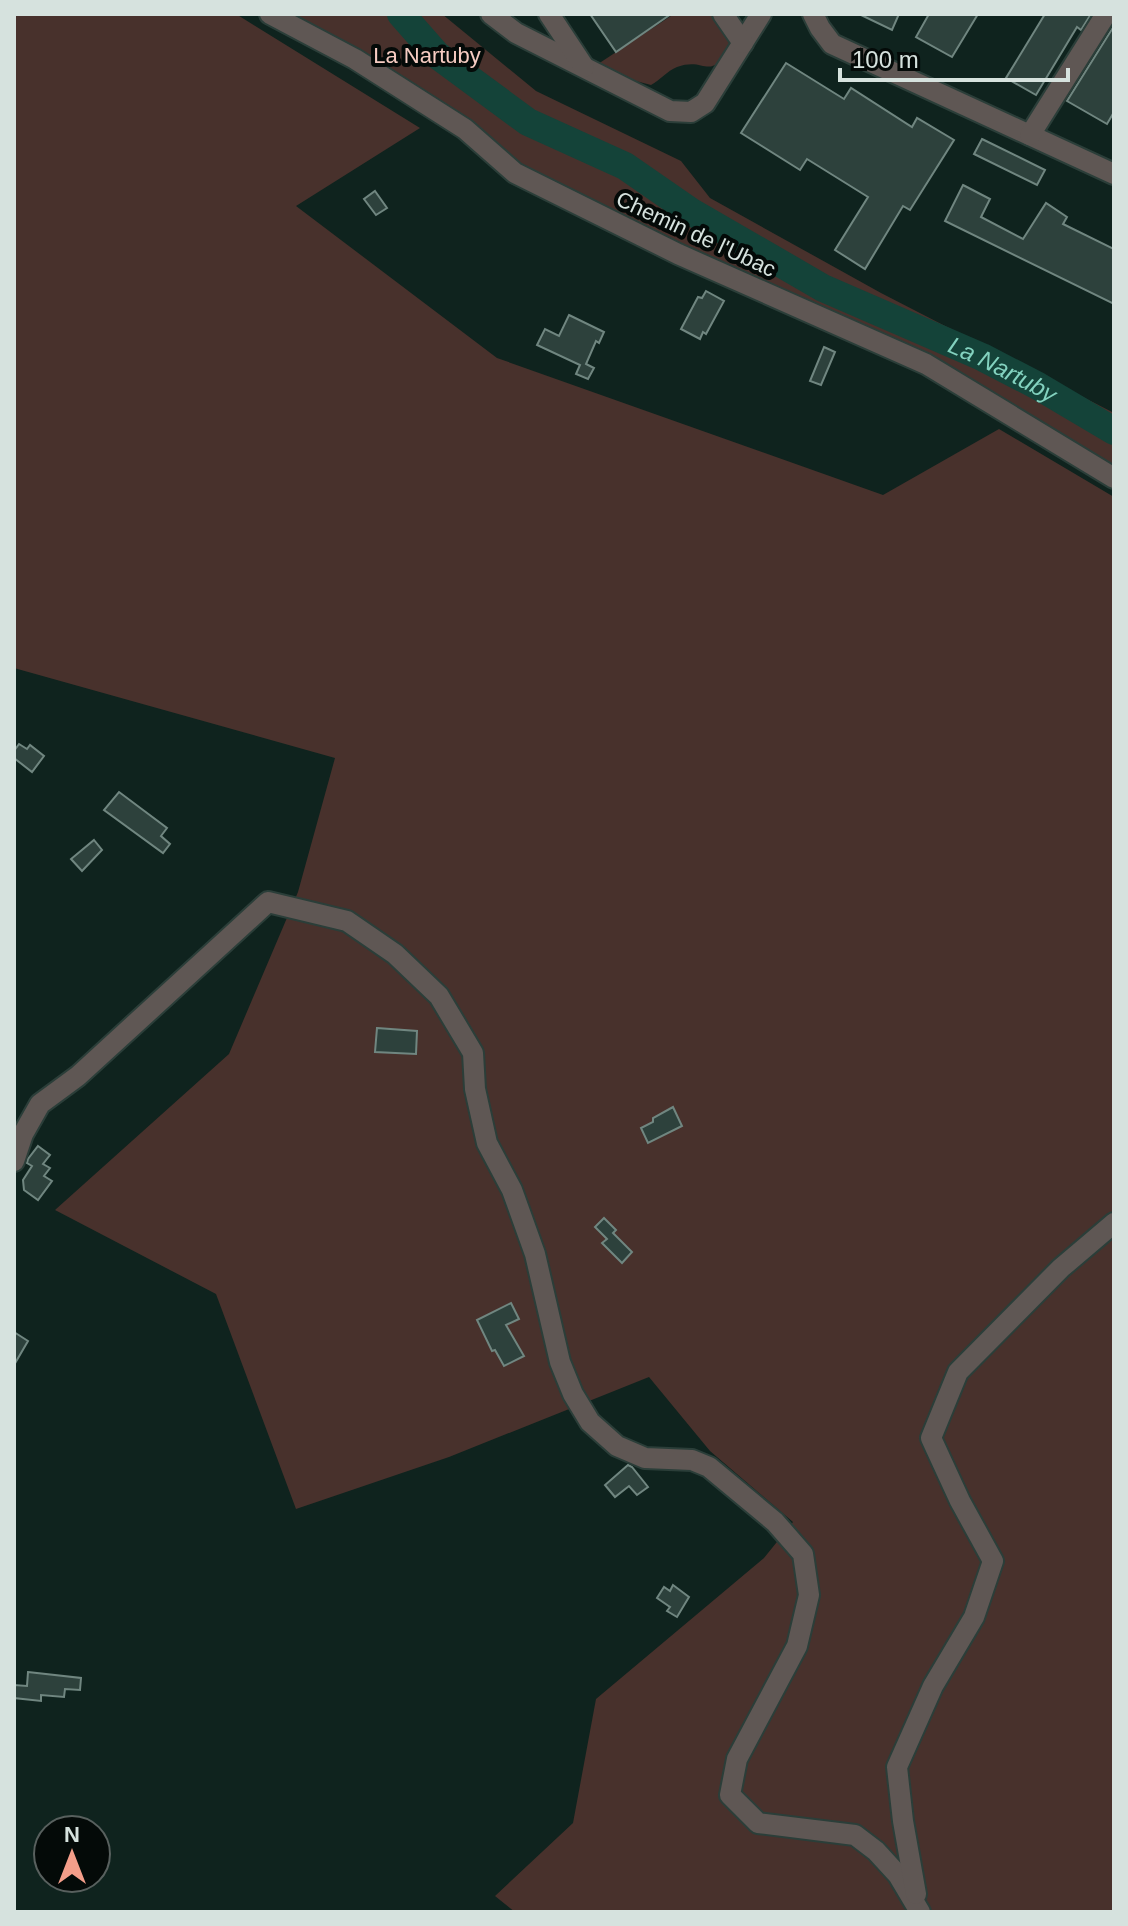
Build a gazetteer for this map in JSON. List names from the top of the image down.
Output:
{
  "streets": {
    "street": ["Chemin de l'Ubac"]
  },
  "water": ["La Nartuby"],
  "parks": ["La Nartuby"],
  "scale_bar": "100 m",
  "north": "top"
}
